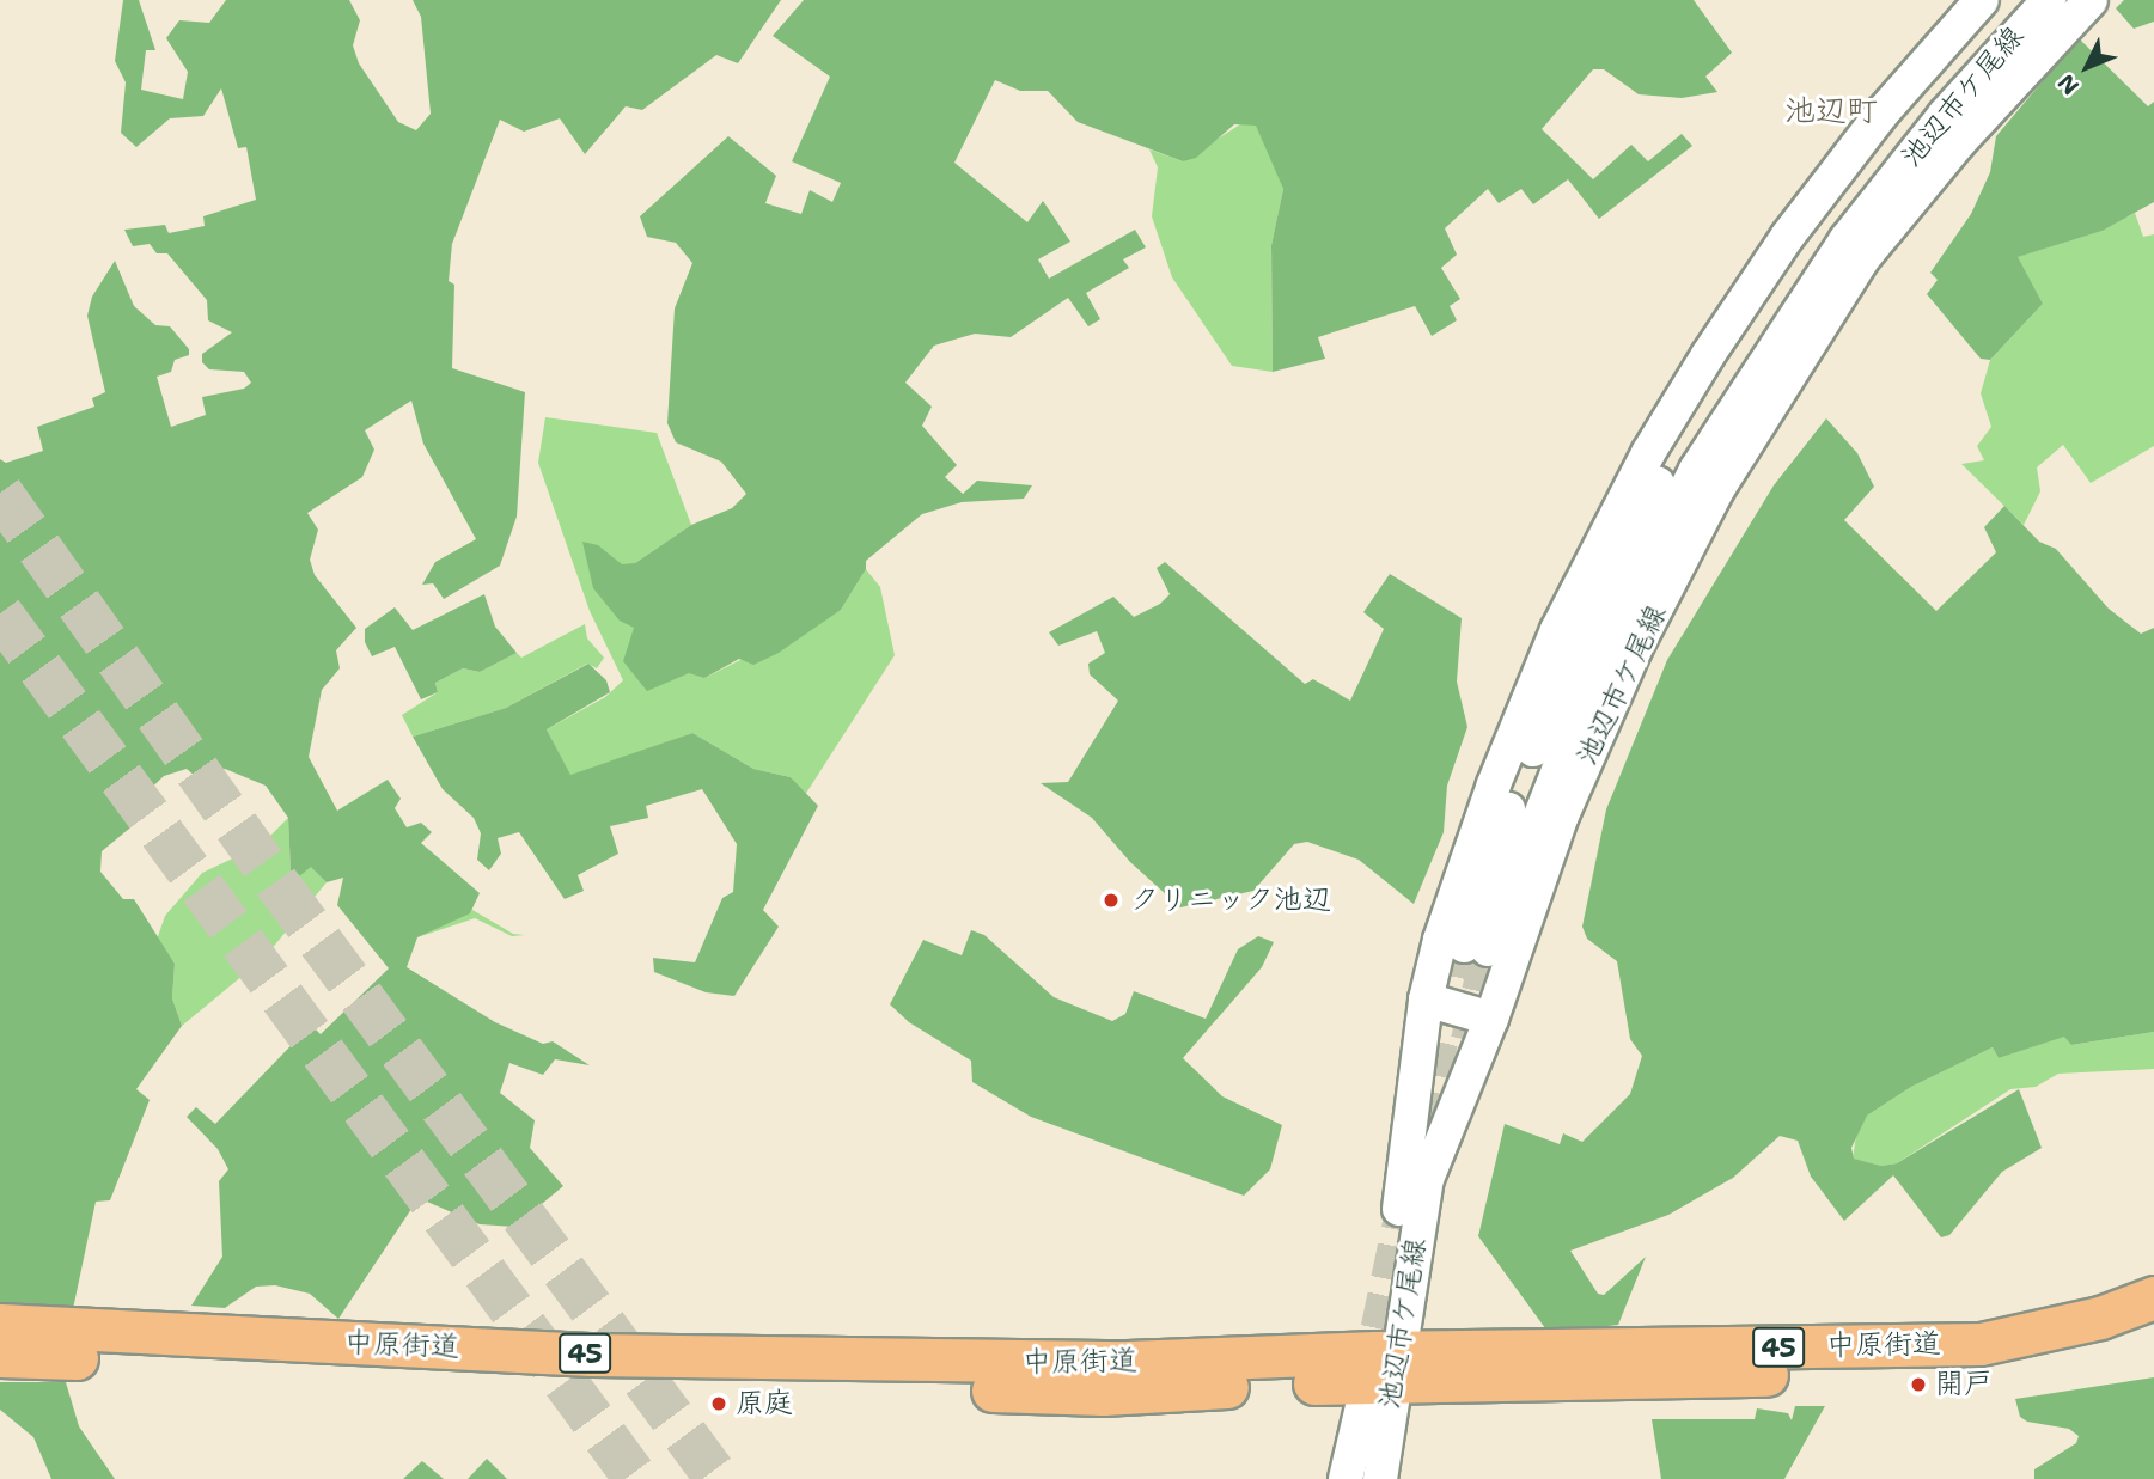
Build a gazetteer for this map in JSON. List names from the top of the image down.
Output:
{
  "streets": {
    "main road": ["中原街道", "45"],
    "street": ["池辺市ケ尾線"]
  },
  "crossings": [
    ["池辺市ケ尾線", "中原街道"]
  ],
  "districts": ["池辺町"],
  "places": ["クリニック池辺", "開戸", "原庭"],
  "north": "bottom left"
}
